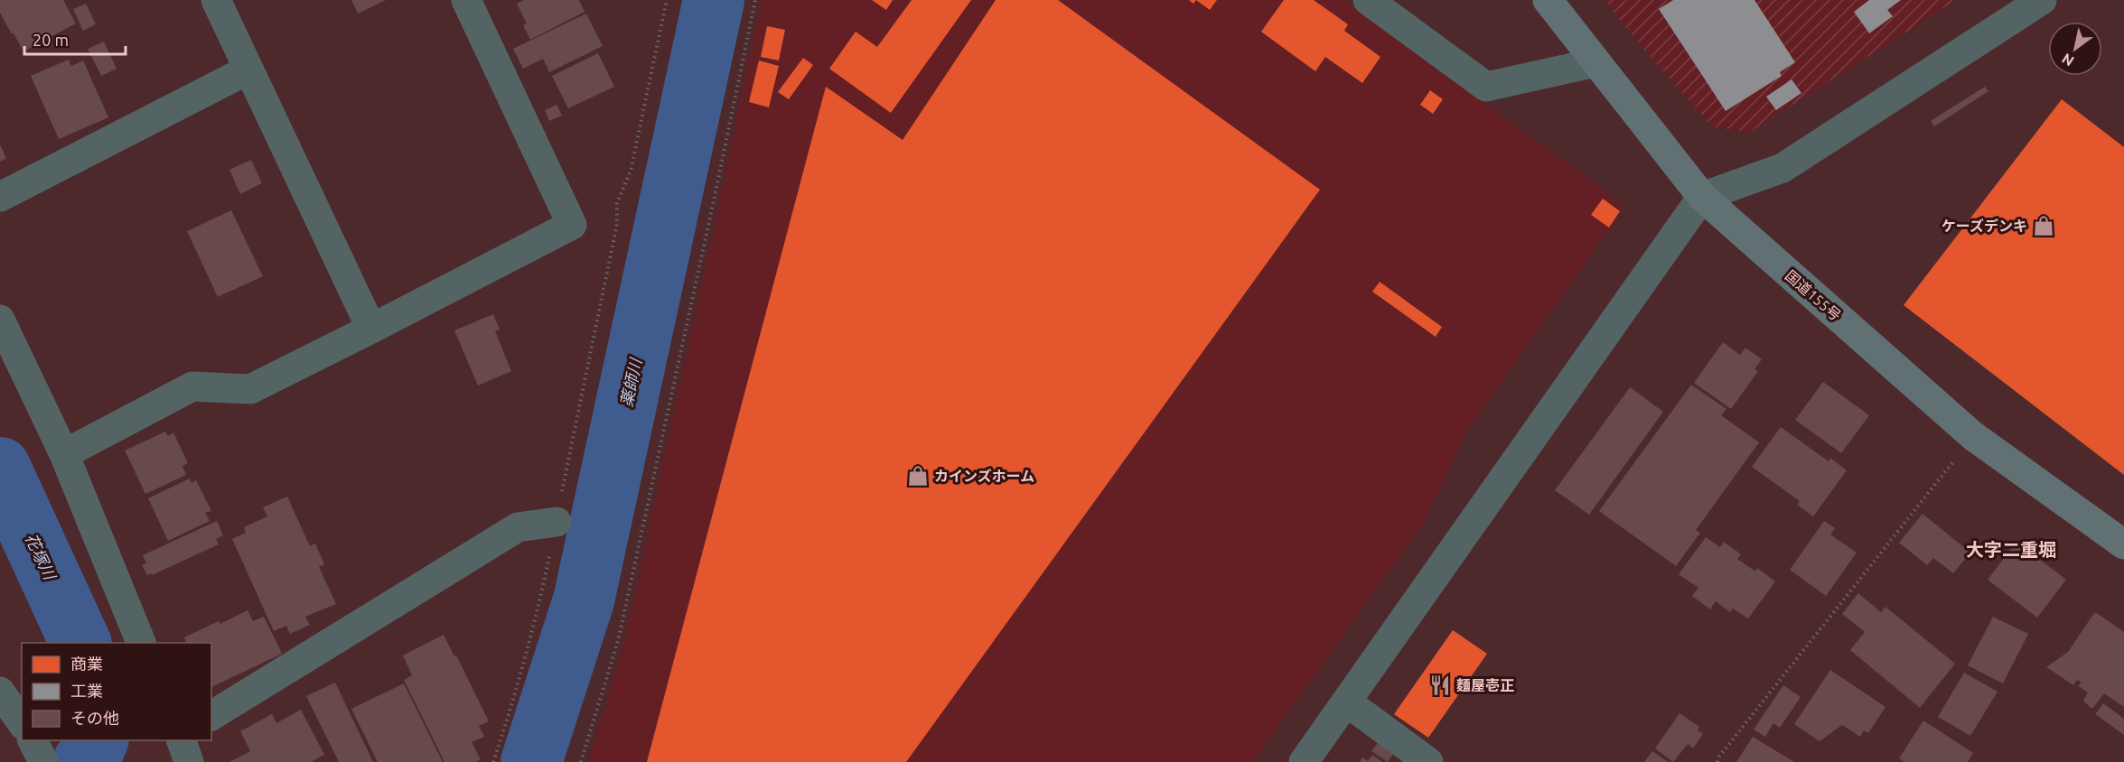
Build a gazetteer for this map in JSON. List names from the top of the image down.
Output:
{
  "streets": {
    "highway": ["国道155号"]
  },
  "districts": ["大字二重堀"],
  "water": ["薬師川", "花塚川"],
  "places": {
    "shop": ["ケーズデンキ", "カインズホーム"],
    "restaurant": ["麵屋壱正"]
  },
  "legend": ["商業", "工業", "その他"],
  "scale_bar": "20 m",
  "north": "bottom left"
}
